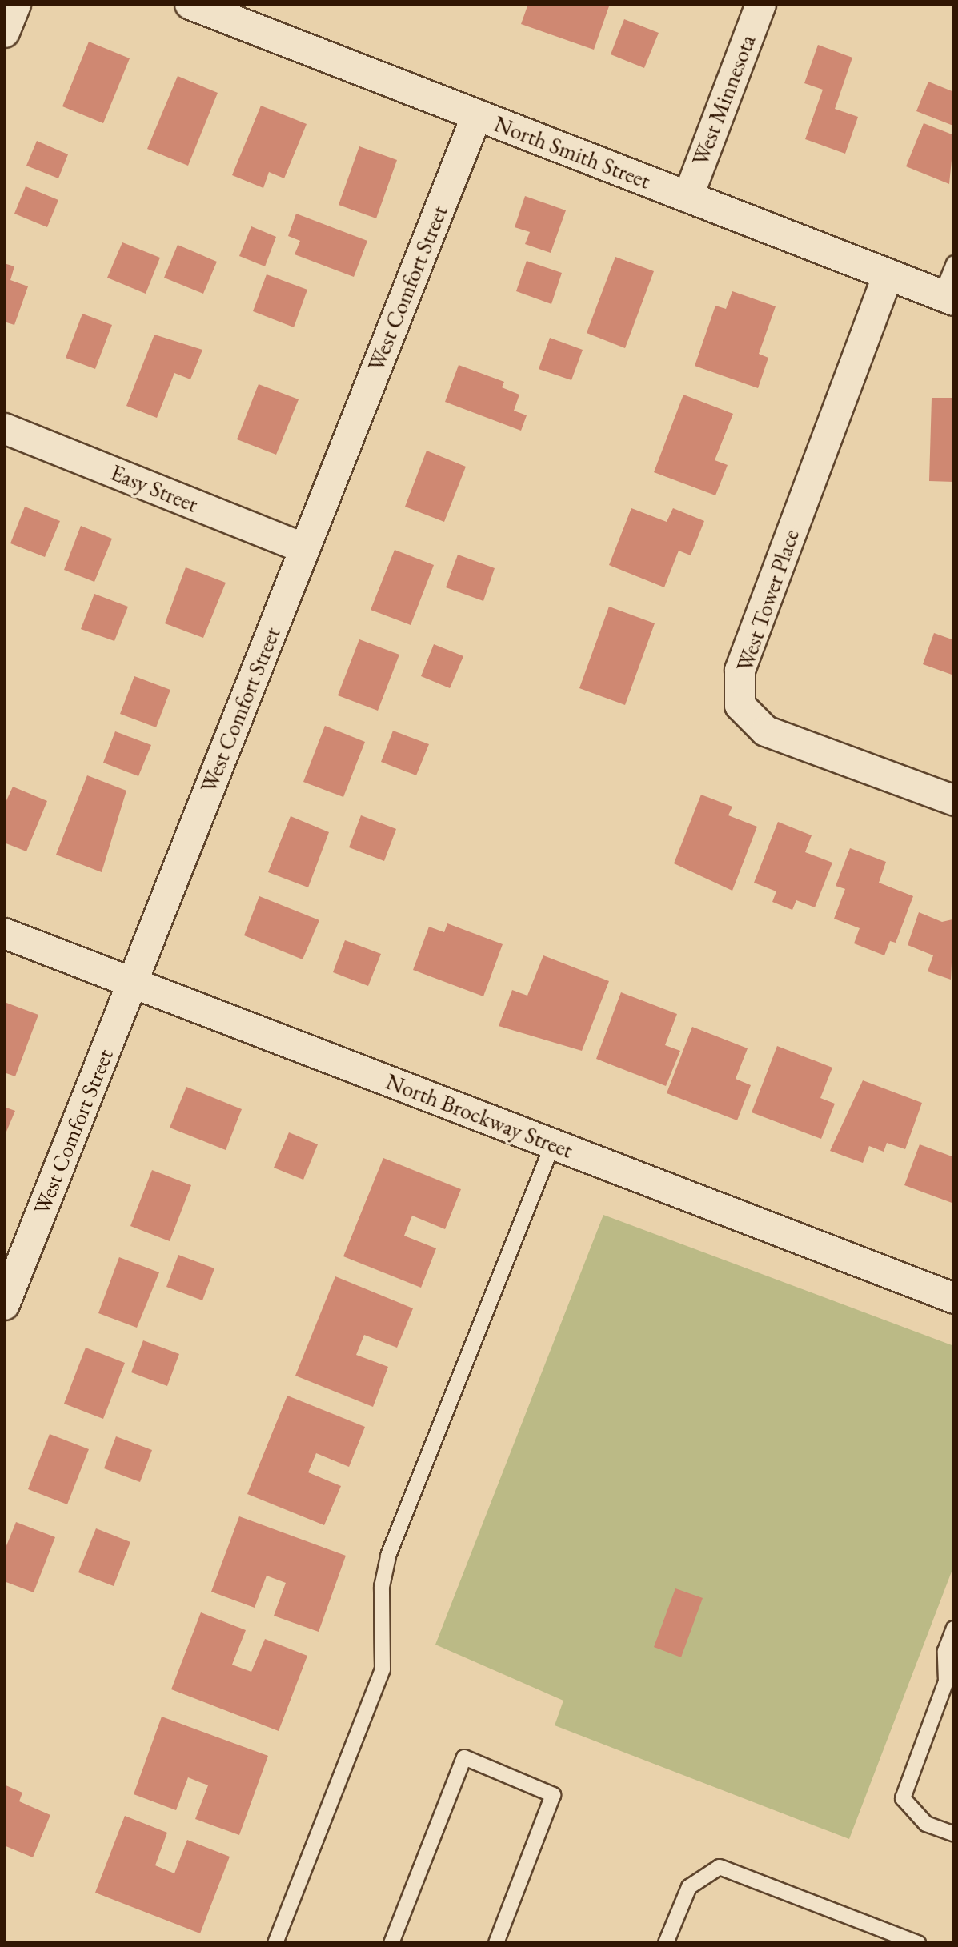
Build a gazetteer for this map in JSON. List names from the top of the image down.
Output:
{
  "streets": {
    "street": [
      "West Minnesota",
      "North Smith Street",
      "West Comfort Street",
      "Easy Street",
      "West Tower Place",
      "North Brockway Street"
    ]
  },
  "crossings": [
    ["West Minnesota", "North Smith Street"],
    ["North Smith Street", "West Comfort Street"],
    ["North Smith Street", "West Tower Place"],
    ["West Comfort Street", "Easy Street"],
    ["West Comfort Street", "North Brockway Street"]
  ]
}
